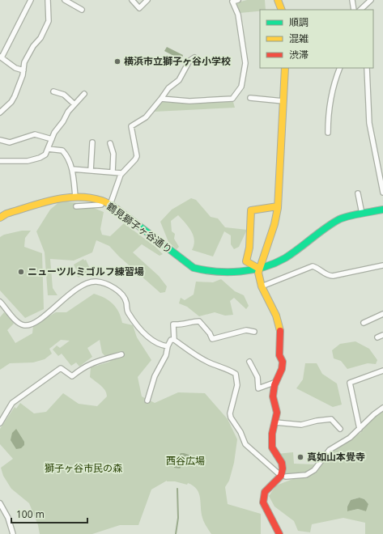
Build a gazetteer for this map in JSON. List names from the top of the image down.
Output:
{
  "streets": {
    "street": ["鶴見獅子ヶ谷通り"]
  },
  "parks": ["西谷広場", "獅子ヶ谷市民の森"],
  "places": ["横浜市立獅子ヶ谷小学校", "ニューツルミゴルフ練習場", "真如山本覺寺"],
  "legend": ["順調", "混雑", "渋滞"],
  "scale_bar": "100 m"
}
